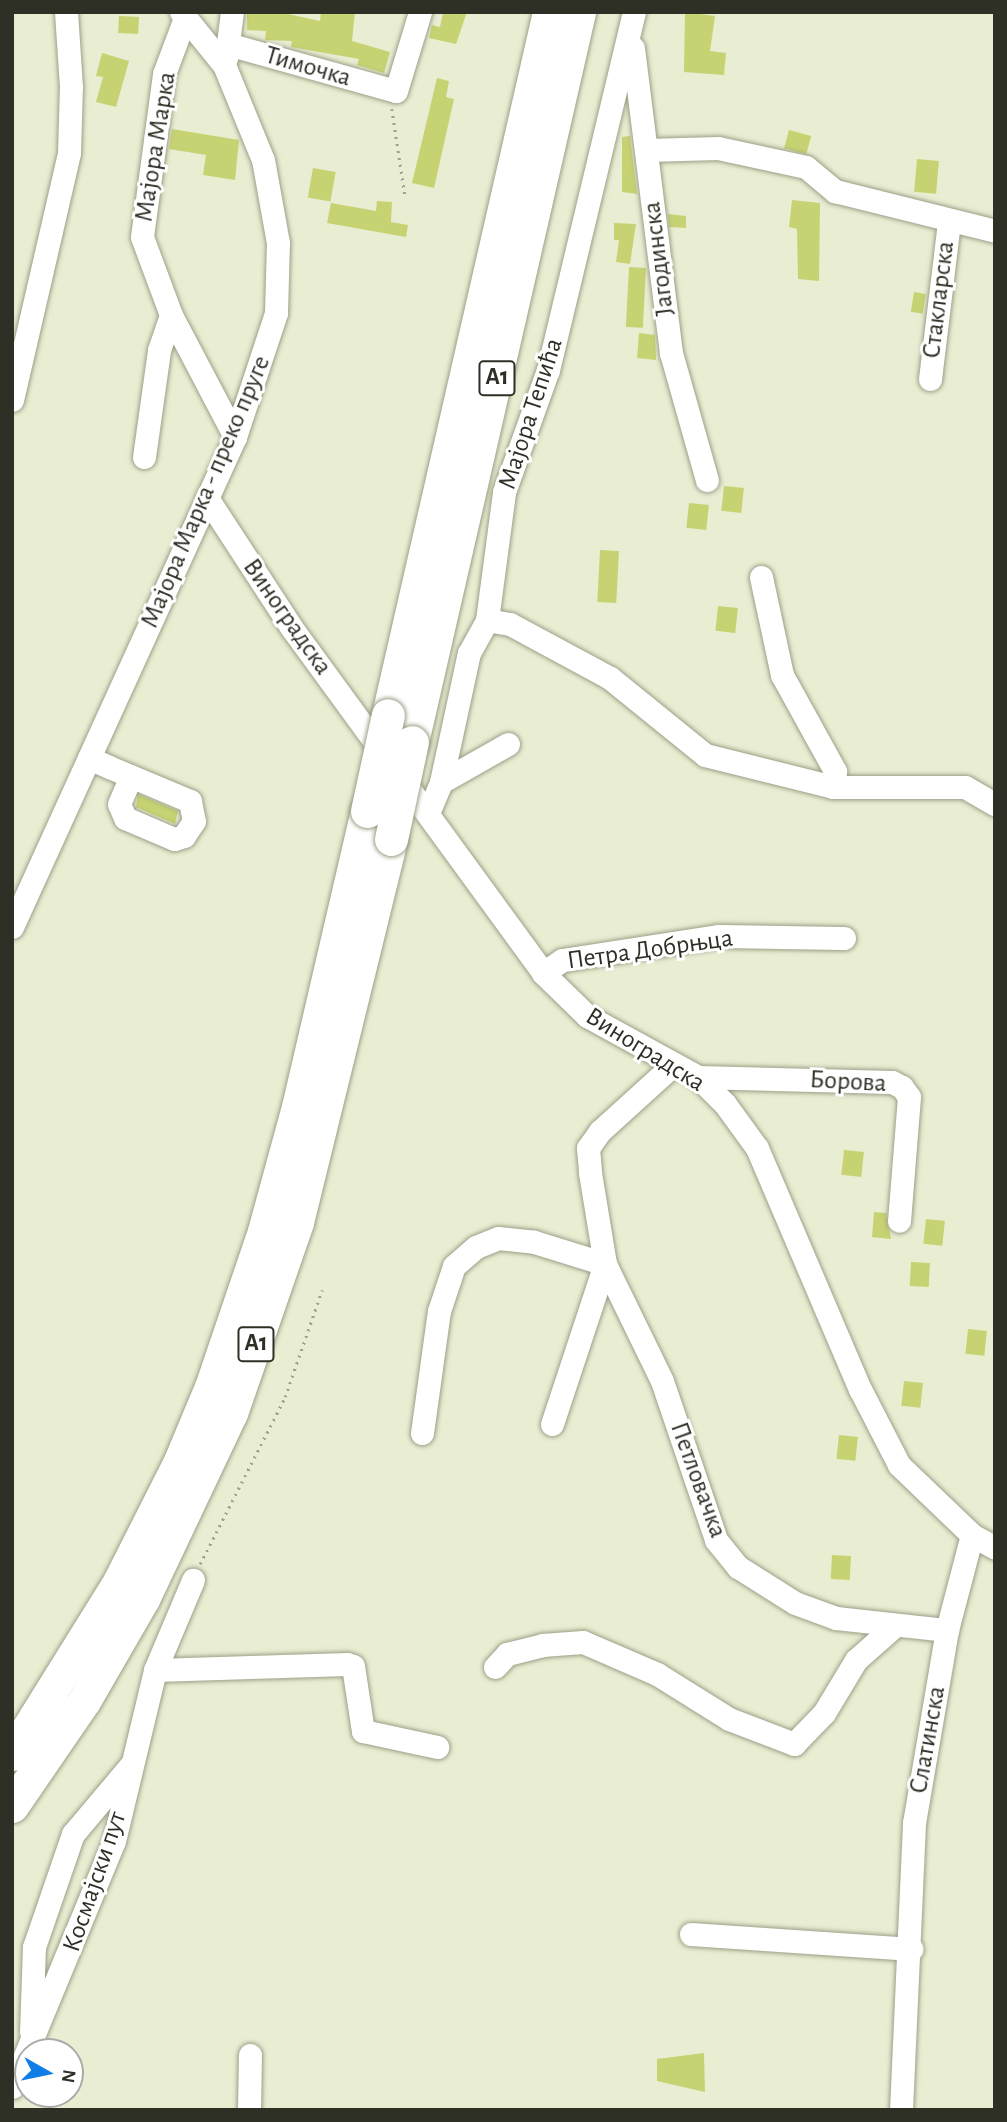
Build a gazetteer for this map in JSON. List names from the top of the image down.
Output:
{
  "streets": {
    "highway": ["A1"],
    "street": [
      "Тимочка",
      "Мајора Марка",
      "Јагодинска",
      "Стакларска",
      "Мајора Тепића",
      "Мајора Марка - преко пруге",
      "Виноградска",
      "Петра Добрњца",
      "Борова",
      "Петловачка",
      "Слатинска",
      "Космајски пут"
    ]
  },
  "crossings": [
    ["Тимочка", "Мајора Марка - преко пруге"],
    ["Мајора Марка", "Мајора Марка - преко пруге"],
    ["Јагодинска", "Стакларска"],
    ["Јагодинска", "Мајора Тепића"],
    ["Мајора Тепића", "Виноградска"],
    ["Мајора Марка - преко пруге", "Виноградска"],
    ["Виноградска", "Петра Добрњца"],
    ["Виноградска", "Борова"],
    ["Виноградска", "Петловачка"],
    ["Виноградска", "Слатинска"],
    ["Петловачка", "Слатинска"]
  ],
  "north": "right"
}
